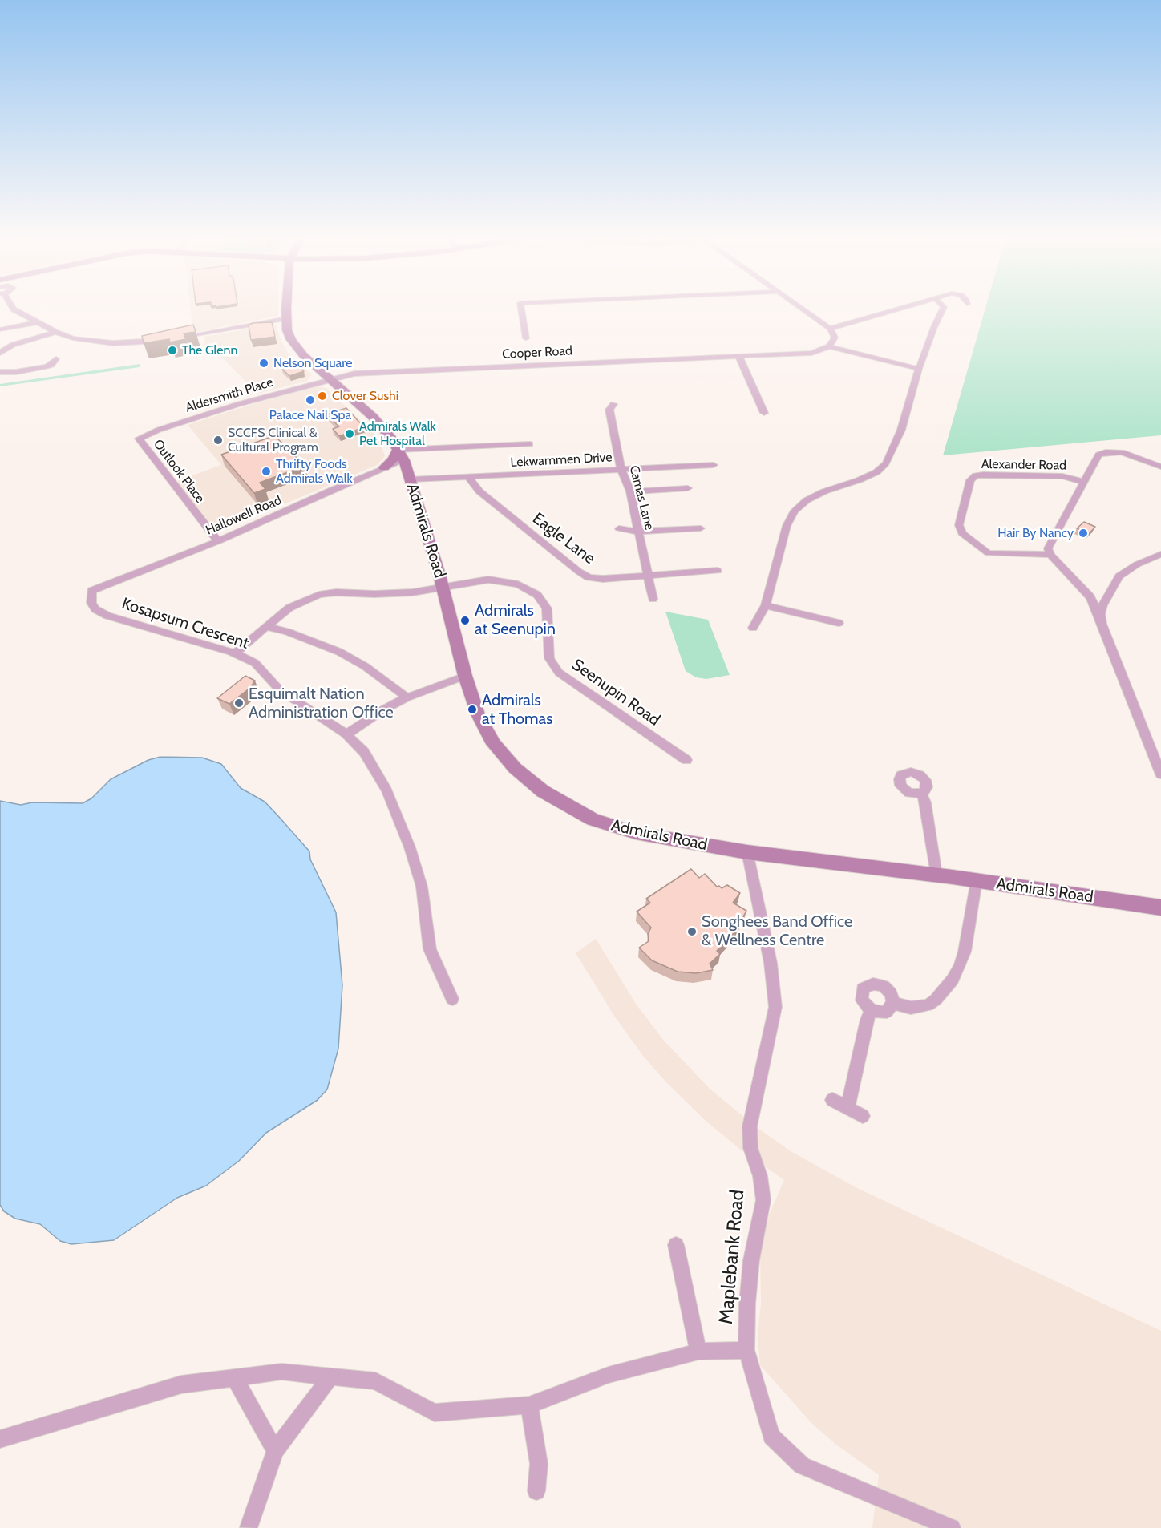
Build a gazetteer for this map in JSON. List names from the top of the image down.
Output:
{
  "streets": {
    "main road": ["Admirals Road"],
    "street": [
      "Cooper Road",
      "Aldersmith Place",
      "Lekwammen Drive",
      "Alexander Road",
      "Outlook Place",
      "Camas Lane",
      "Hallowell Road",
      "Eagle Lane",
      "Kosapsum Crescent",
      "Seenupin Road",
      "Maplebank Road"
    ]
  },
  "crossings": [
    ["Cooper Road", "Aldersmith Place"],
    ["Cooper Road", "Admirals Road"],
    ["Aldersmith Place", "Outlook Place"],
    ["Aldersmith Place", "Admirals Road"],
    ["Lekwammen Drive", "Camas Lane"],
    ["Lekwammen Drive", "Admirals Road"],
    ["Lekwammen Drive", "Eagle Lane"],
    ["Outlook Place", "Hallowell Road"],
    ["Camas Lane", "Eagle Lane"],
    ["Hallowell Road", "Admirals Road"],
    ["Hallowell Road", "Kosapsum Crescent"],
    ["Admirals Road", "Seenupin Road"],
    ["Admirals Road", "Maplebank Road"],
    ["Kosapsum Crescent", "Seenupin Road"]
  ],
  "places": [
    "The Glenn",
    "Nelson Square",
    "Clover Sushi",
    "Palace Nail Spa",
    "Admirals Walk Pet Hospital",
    "SCCFS Clinical & Cultural Program",
    "Thrifty Foods Admirals Walk",
    "Hair By Nancy",
    "Admirals at Seenupin",
    "Esquimalt Nation Administration Office",
    "Admirals at Thomas",
    "Songhees Band Office & Wellness Centre"
  ]
}
